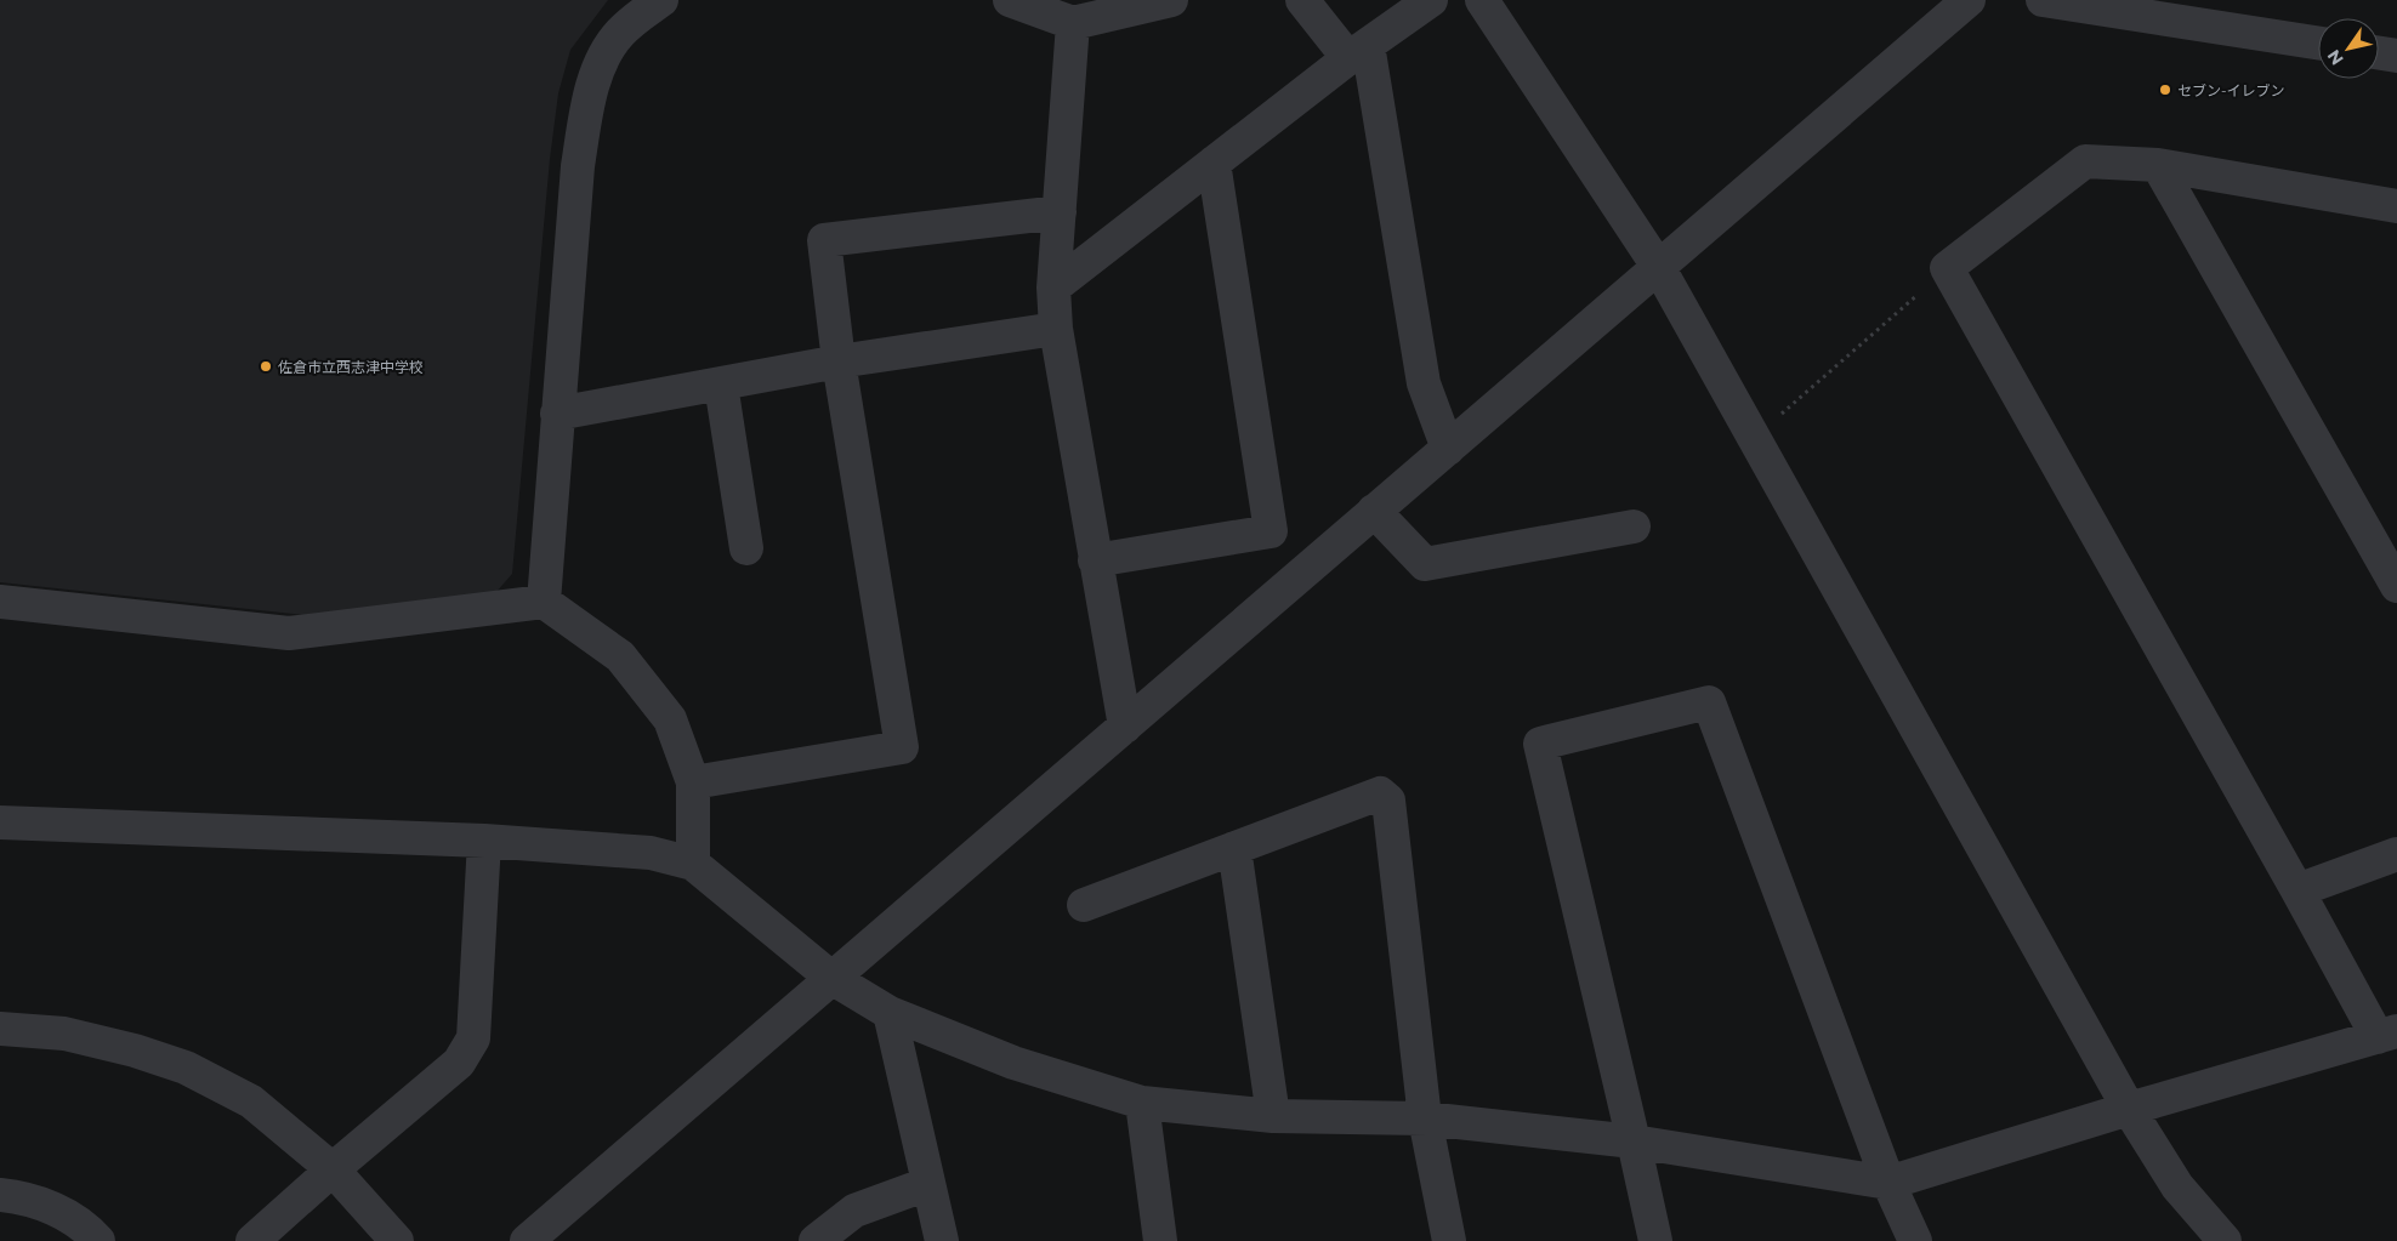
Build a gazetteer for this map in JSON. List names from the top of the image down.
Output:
{
  "places": ["セブン-イレブン", "佐倉市立西志津中学校"],
  "north": "bottom left"
}
